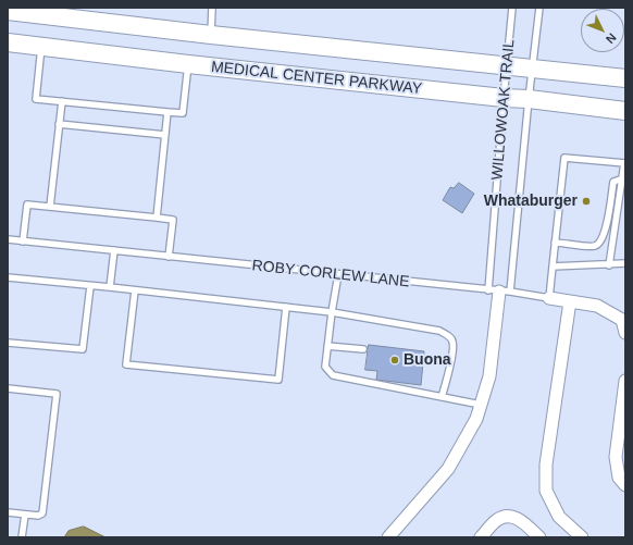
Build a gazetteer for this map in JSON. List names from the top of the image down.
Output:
{
  "streets": {
    "main road": ["MEDICAL CENTER PARKWAY"],
    "street": ["WILLOWOAK TRAIL"],
    "lane": ["ROBY CORLEW LANE"]
  },
  "crossings": [
    ["MEDICAL CENTER PARKWAY", "WILLOWOAK TRAIL"],
    ["WILLOWOAK TRAIL", "ROBY CORLEW LANE"]
  ],
  "places": ["Whataburger", "Buona"],
  "north": "bottom right"
}
